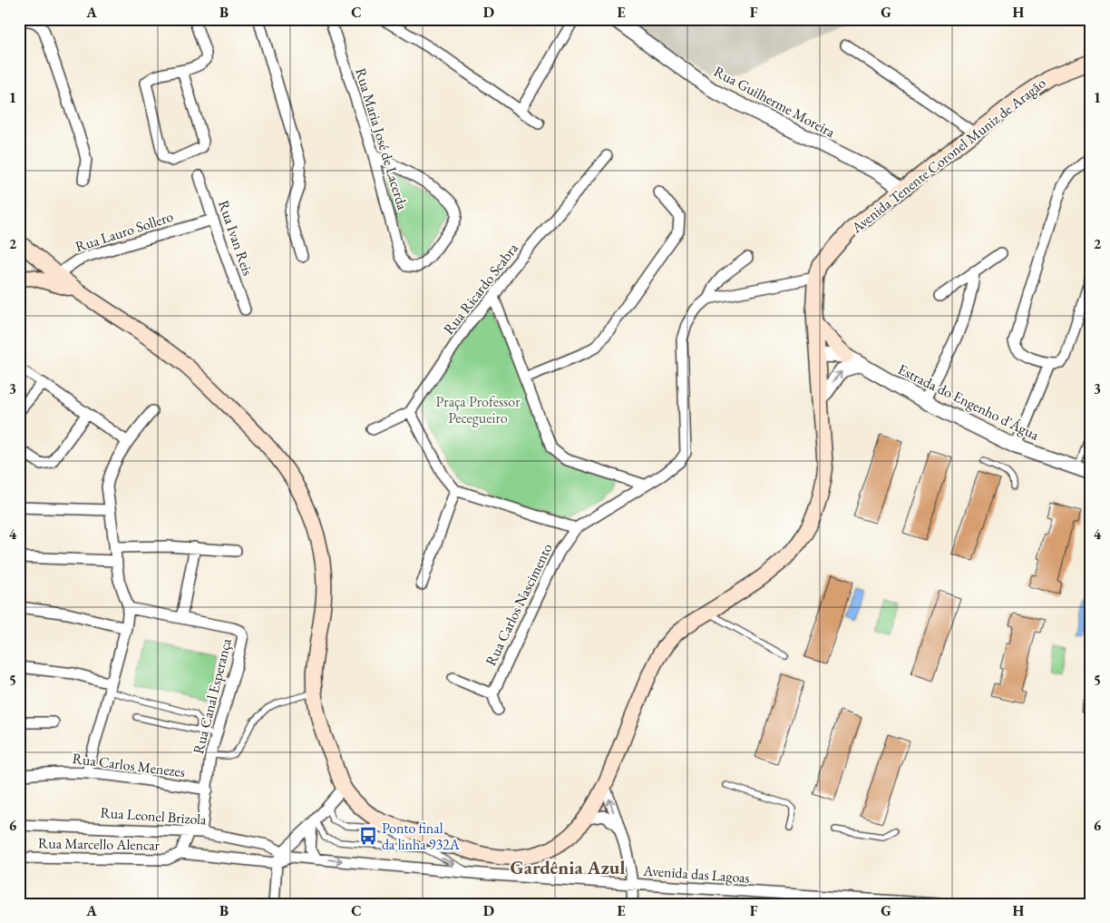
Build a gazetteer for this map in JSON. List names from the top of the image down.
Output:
{
  "streets": {
    "main road": ["Avenida Tenente Coronel Muniz de Aragão"],
    "street": [
      "Rua Guilherme Moreira",
      "Rua Maria José de Lacerda",
      "Rua Lauro Sollero",
      "Rua Ivan Reis",
      "Rua Ricardo Seabra",
      "Estrada do Engenho d'Água",
      "Rua Carlos Nascimento",
      "Rua Canal Esperança",
      "Rua Carlos Menezes",
      "Rua Leonel Brizola",
      "Rua Marcello Alencar",
      "Avenida das Lagoas"
    ]
  },
  "crossings": [
    ["Rua Guilherme Moreira", "Avenida Tenente Coronel Muniz de Aragão"],
    ["Avenida Tenente Coronel Muniz de Aragão", "Rua Lauro Sollero"],
    ["Rua Lauro Sollero", "Rua Ivan Reis"],
    ["Rua Canal Esperança", "Rua Carlos Menezes"],
    ["Rua Canal Esperança", "Rua Leonel Brizola"],
    ["Rua Leonel Brizola", "Rua Marcello Alencar"],
    ["Rua Leonel Brizola", "Avenida das Lagoas"]
  ],
  "districts": ["Gardênia Azul"],
  "parks": ["Praça Professor Pecegueiro"],
  "places": {
    "bus stop": ["Ponto final da linha 932A"]
  },
  "grid": {
    "columns": [
      "A",
      "B",
      "C",
      "D",
      "E",
      "F",
      "G",
      "H"
    ],
    "rows": [
      "1",
      "2",
      "3",
      "4",
      "5",
      "6"
    ]
  }
}
